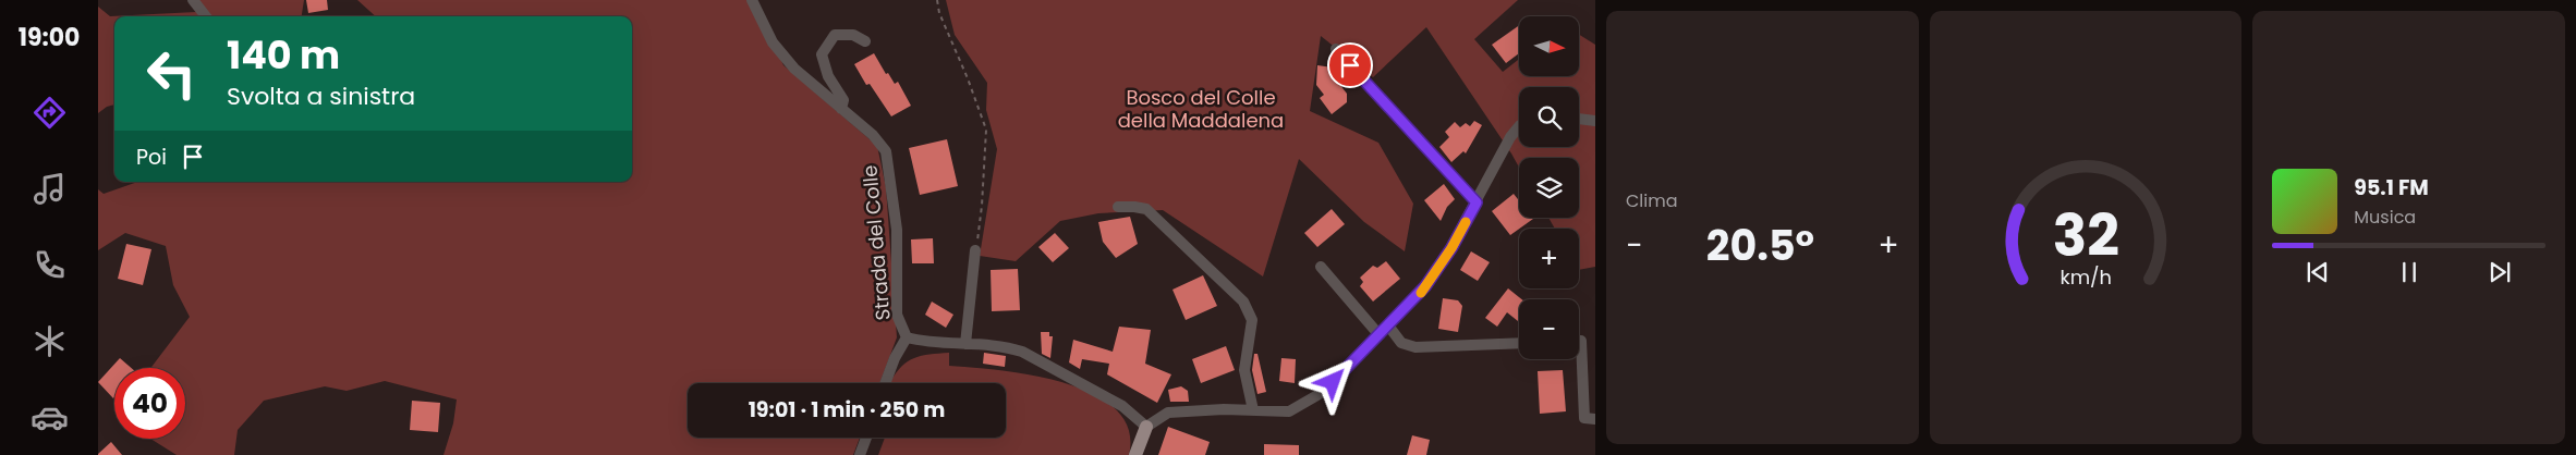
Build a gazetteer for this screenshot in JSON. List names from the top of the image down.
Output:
{
  "streets": {
    "street": ["Strada del Colle"]
  },
  "parks": ["Bosco del Colle della Maddalena"],
  "north": "right",
  "page": {
    "tabs": "19:00",
    "tile": "Clima",
    "map_buttons": ["+", "−"],
    "turn": ["140 m", "Svolta a sinistra"],
    "then": "Poi",
    "song": ["95.1 FM", "Musica"],
    "heat": ["−", "20.5°", "+"],
    "limit": "40",
    "trip": "19:01 · 1 min · 250 m",
    "gauge": ["32", "km/h"]
  }
}
